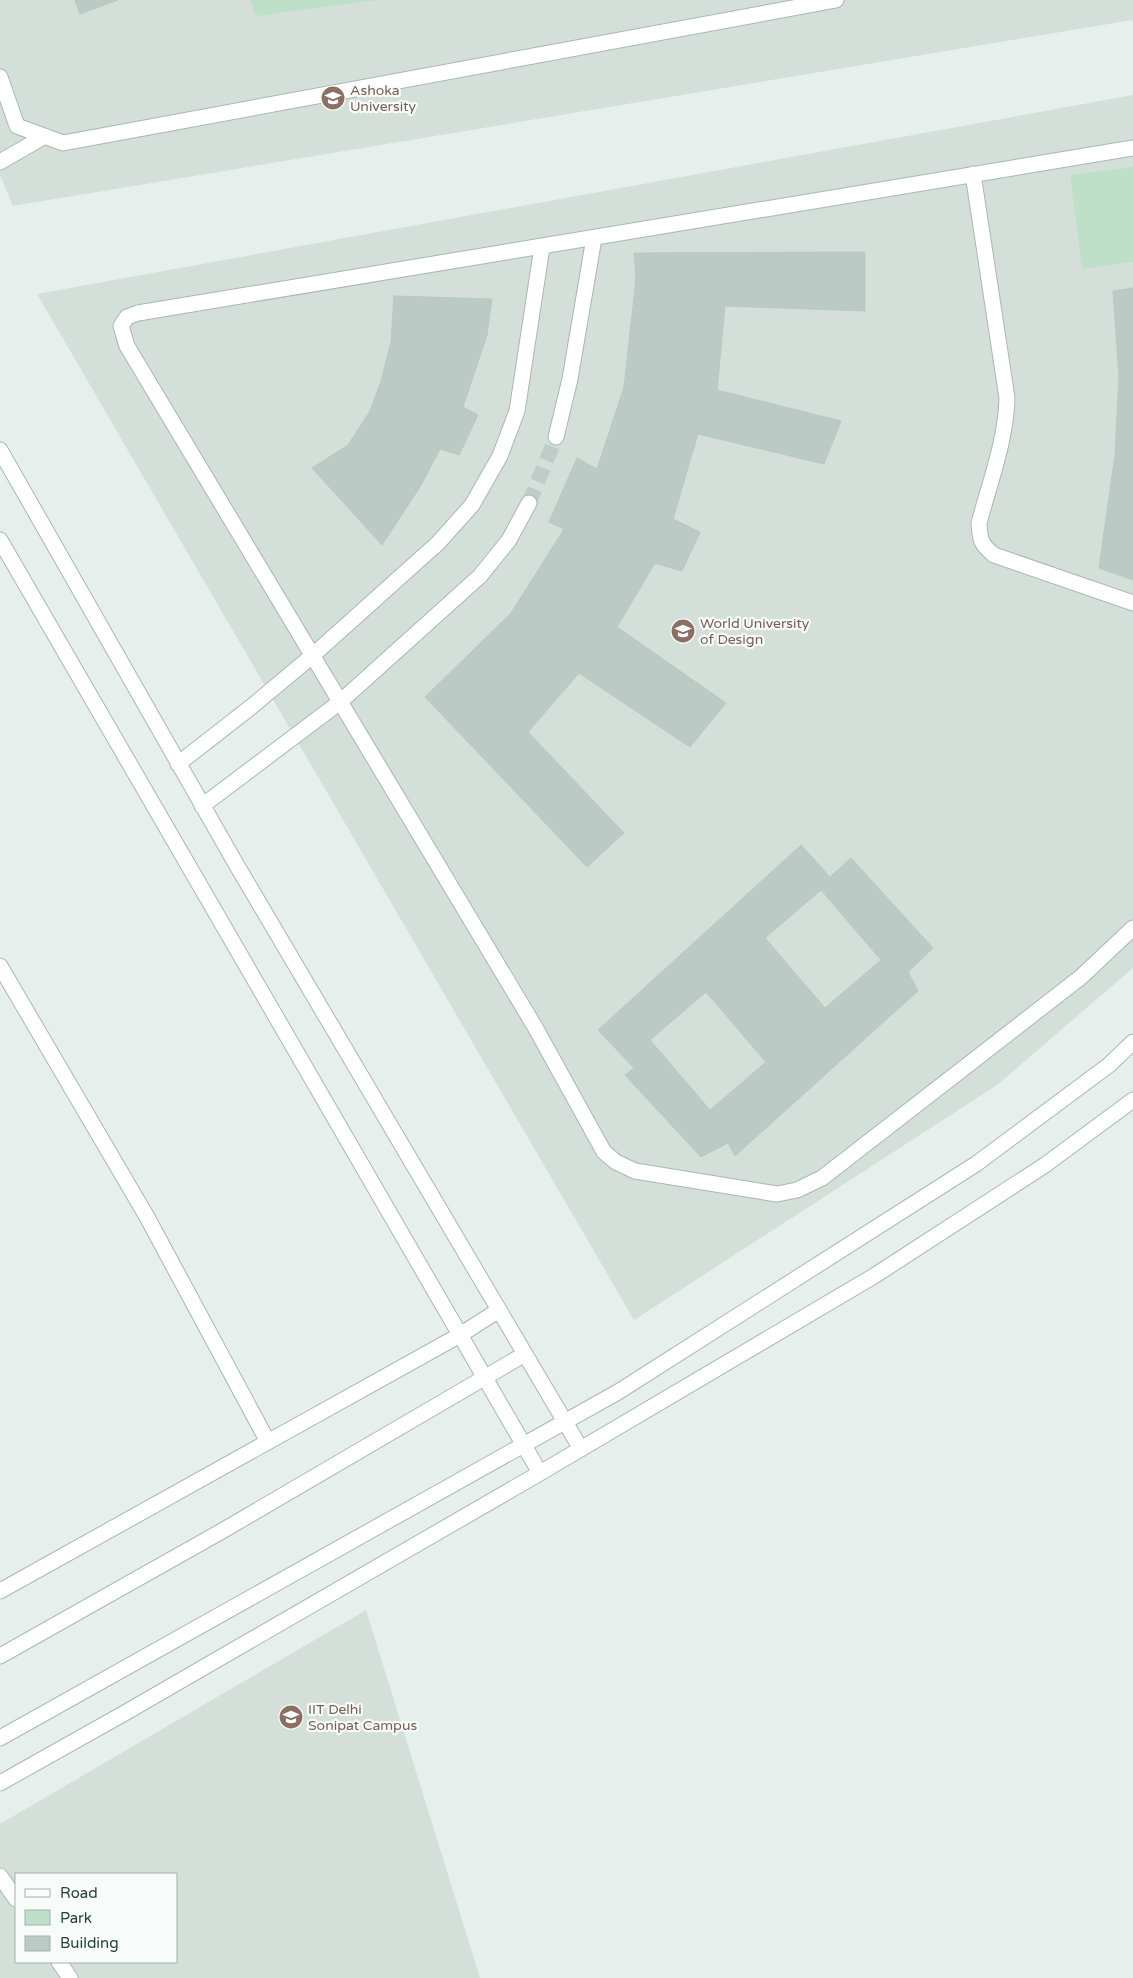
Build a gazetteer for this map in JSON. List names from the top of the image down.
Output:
{
  "places": {
    "school or university": ["Ashoka University", "World University of Design", "IIT Delhi Sonipat Campus"]
  },
  "legend": ["Road", "Park", "Building"]
}
